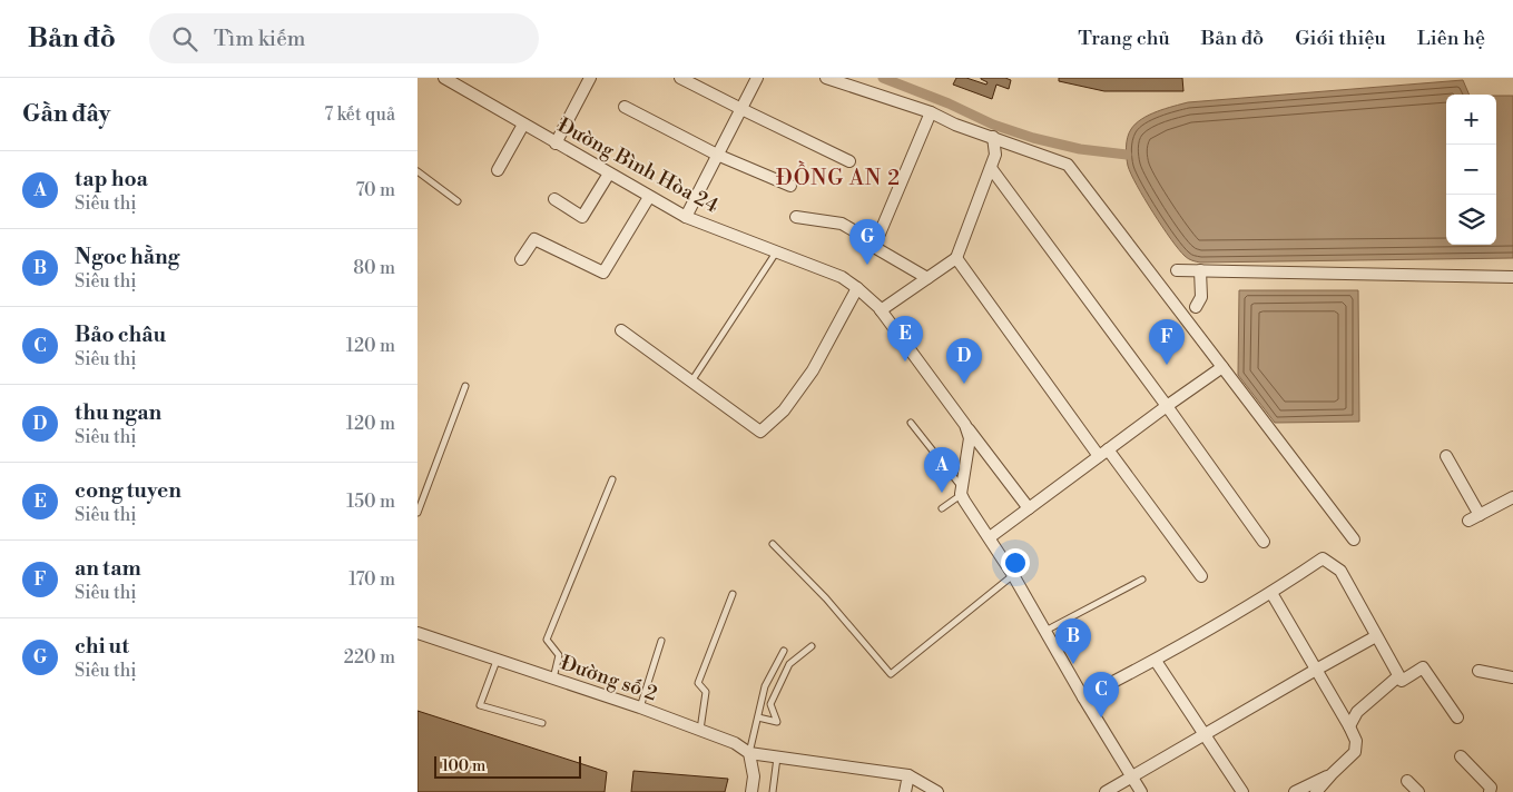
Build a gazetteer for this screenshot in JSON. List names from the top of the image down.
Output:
{
  "streets": {
    "street": ["Đường Bình Hòa 24", "Đường số 2"]
  },
  "districts": ["ĐỒNG AN 2"],
  "scale_bar": "100 m",
  "page": {
    "header": "Bản đồ",
    "search": "Tìm kiếm",
    "nav": [
      "Trang chủ",
      "Bản đồ",
      "Giới thiệu",
      "Liên hệ"
    ],
    "heading": ["Gần đây", "7 kết quả"],
    "map_buttons": ["+", "−"],
    "list": [
      {
        "mark": "A",
        "name": "tap hoa",
        "note": "Siêu thị",
        "value": "70 m"
      },
      {
        "mark": "B",
        "name": "Ngoc hằng",
        "note": "Siêu thị",
        "value": "80 m"
      },
      {
        "mark": "C",
        "name": "Bảo châu",
        "note": "Siêu thị",
        "value": "120 m"
      },
      {
        "mark": "D",
        "name": "thu ngan",
        "note": "Siêu thị",
        "value": "120 m"
      },
      {
        "mark": "E",
        "name": "cong tuyen",
        "note": "Siêu thị",
        "value": "150 m"
      },
      {
        "mark": "F",
        "name": "an tam",
        "note": "Siêu thị",
        "value": "170 m"
      },
      {
        "mark": "G",
        "name": "chi ut",
        "note": "Siêu thị",
        "value": "220 m"
      }
    ],
    "pins": [
      "G",
      "E",
      "F",
      "D",
      "A",
      "B",
      "C"
    ],
    "scale": "100 m"
  }
}
